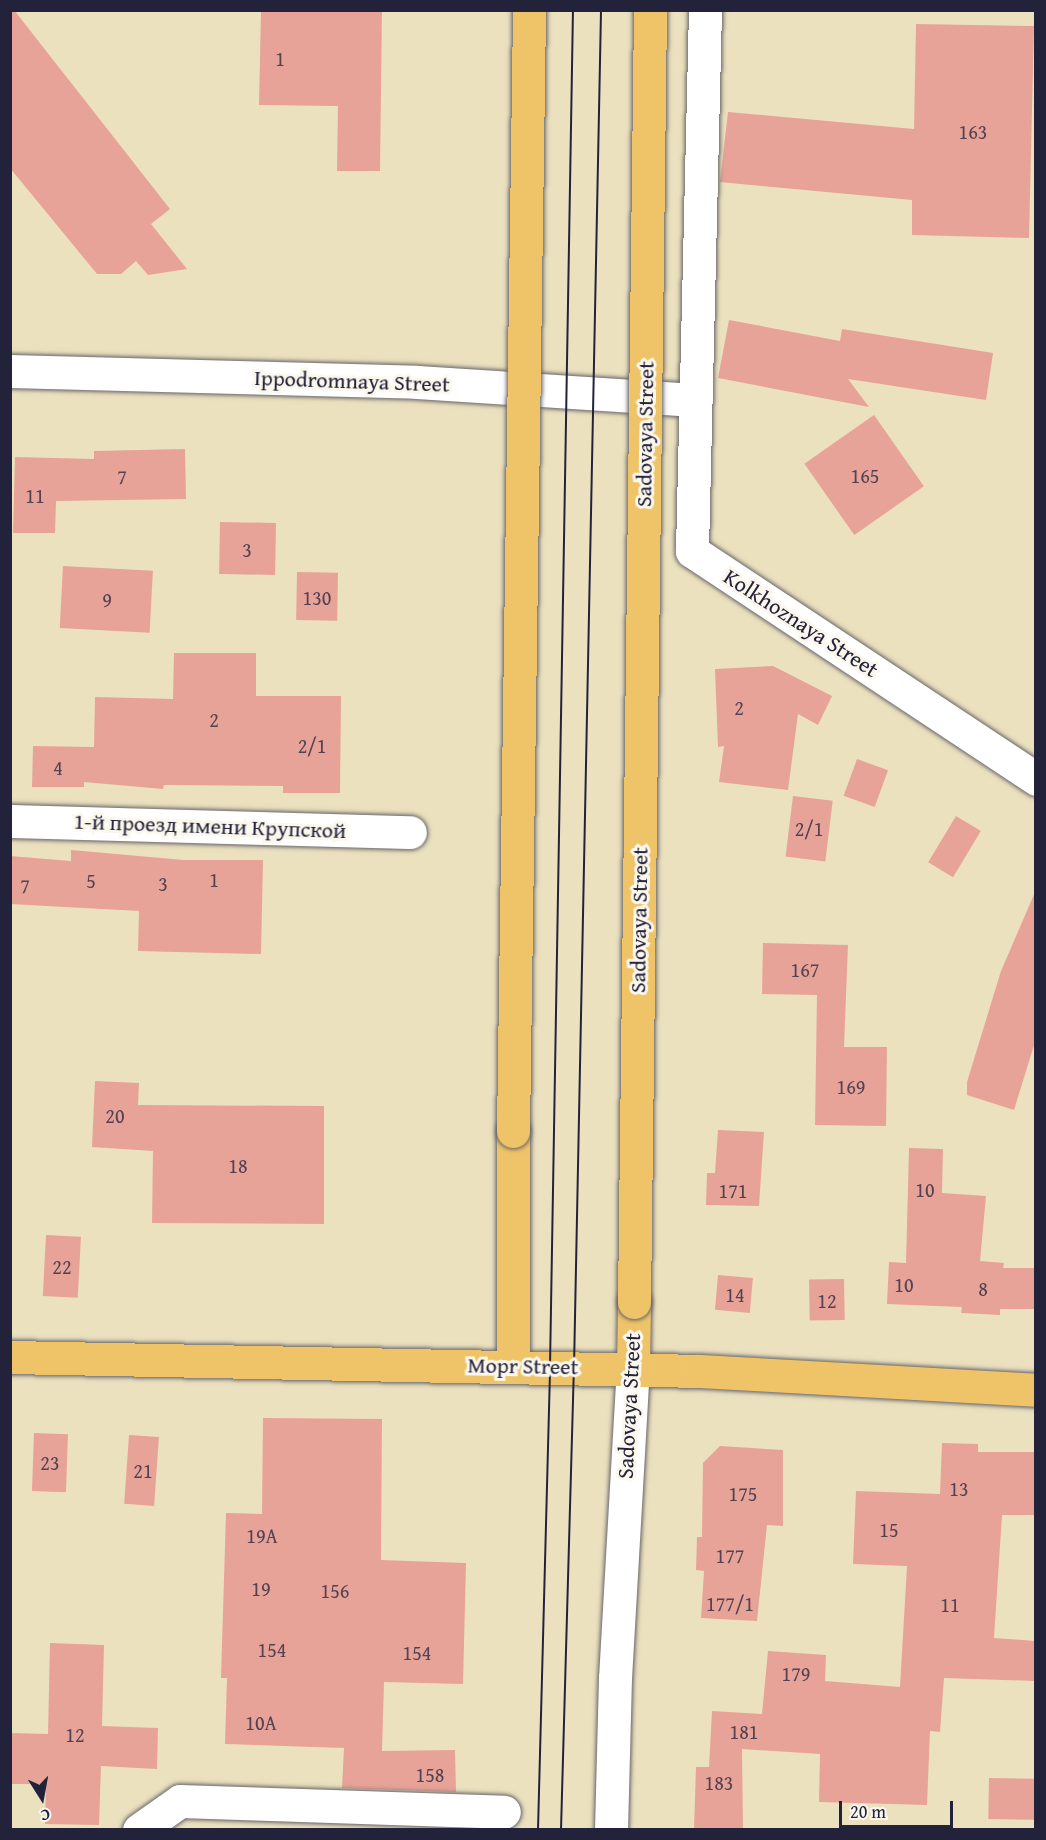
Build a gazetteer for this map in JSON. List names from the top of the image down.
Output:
{
  "streets": {
    "main road": ["Sadovaya Street", "Mopr Street"],
    "street": ["Ippodromnaya Street", "Kolkhoznaya Street", "1-й проезд имени Крупской"]
  },
  "crossings": [
    ["Ippodromnaya Street", "Kolkhoznaya Street"],
    ["Sadovaya Street", "Mopr Street"]
  ],
  "house_numbers": [
    "1",
    "163",
    "165",
    "7",
    "11",
    "3",
    "130",
    "9",
    "2",
    "2",
    "2/1",
    "4",
    "2/1",
    "1",
    "5",
    "3",
    "7",
    "167",
    "169",
    "20",
    "18",
    "10",
    "171",
    "22",
    "10",
    "8",
    "14",
    "12",
    "23",
    "21",
    "13",
    "175",
    "15",
    "19А",
    "177",
    "19",
    "156",
    "177/1",
    "11",
    "154",
    "154",
    "179",
    "10А",
    "181",
    "12",
    "158",
    "183"
  ],
  "scale_bar": "20 m",
  "north": "bottom"
}
